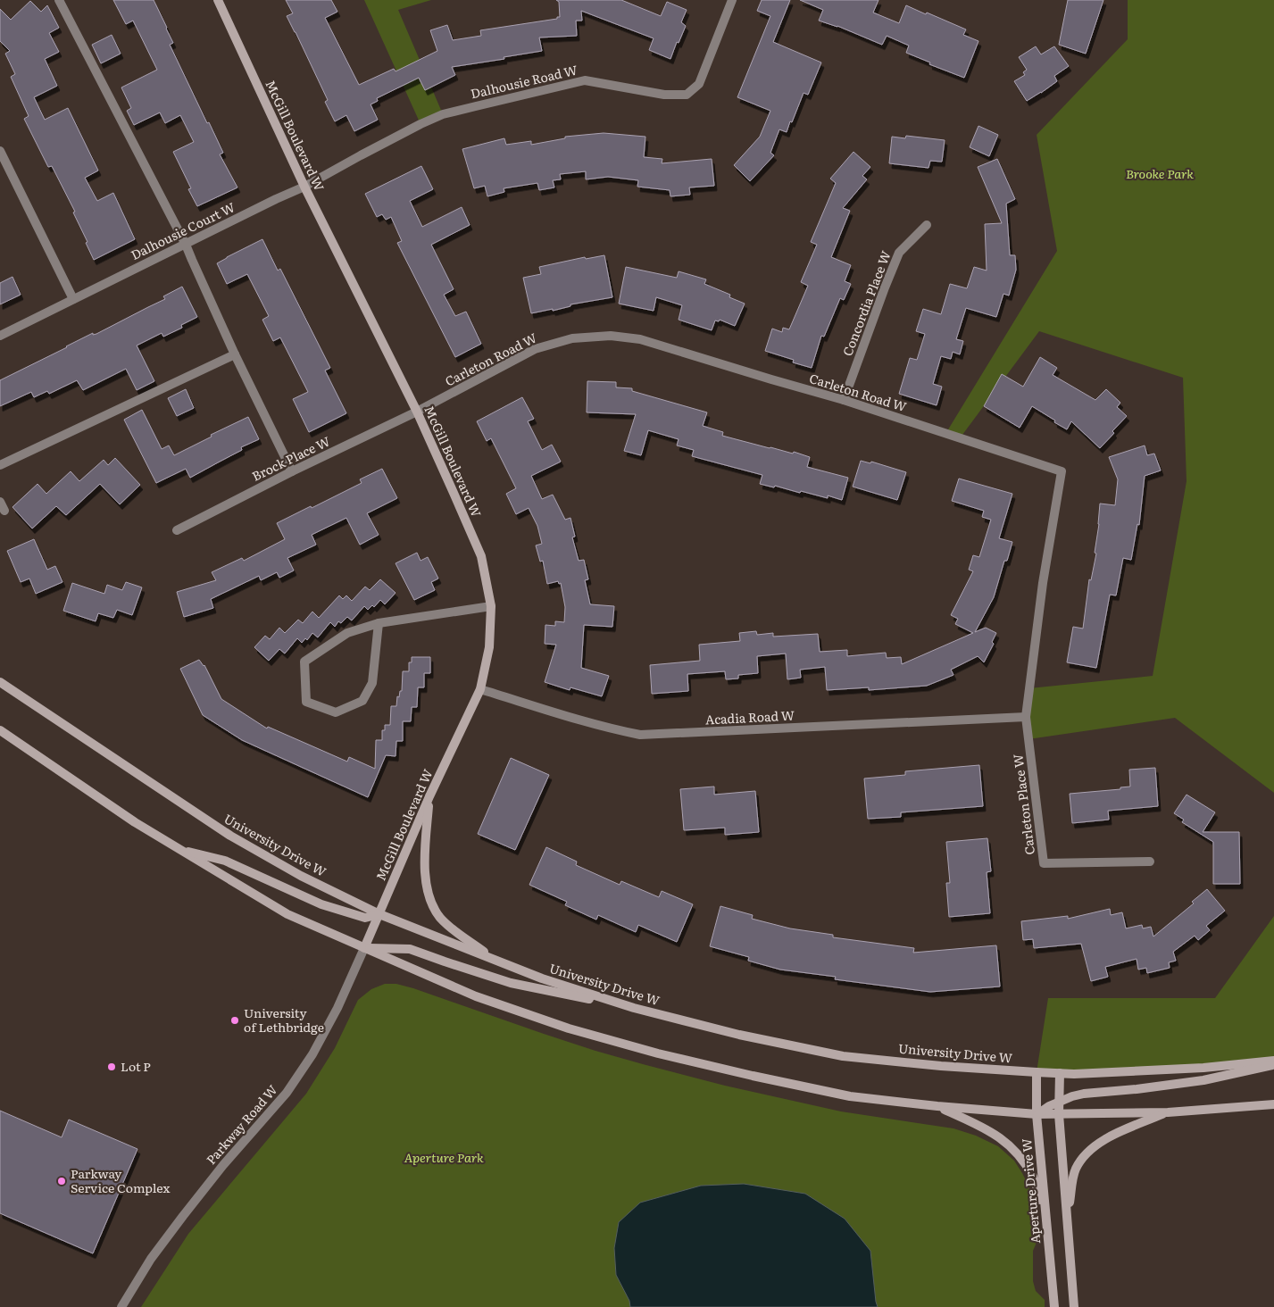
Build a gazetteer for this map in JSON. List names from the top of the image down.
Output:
{
  "streets": {
    "main road": ["McGill Boulevard W", "University Drive W", "Aperture Drive W"],
    "street": [
      "Dalhousie Road W",
      "Dalhousie Court W",
      "Concordia Place W",
      "Carleton Road W",
      "Brock Place W",
      "Acadia Road W",
      "Carleton Place W",
      "Parkway Road W"
    ]
  },
  "crossings": [
    ["Dalhousie Road W", "McGill Boulevard W"],
    ["Dalhousie Road W", "Dalhousie Court W"],
    ["McGill Boulevard W", "Dalhousie Court W"],
    ["McGill Boulevard W", "Carleton Road W"],
    ["McGill Boulevard W", "Brock Place W"],
    ["McGill Boulevard W", "Acadia Road W"],
    ["McGill Boulevard W", "University Drive W"],
    ["McGill Boulevard W", "Parkway Road W"],
    ["Concordia Place W", "Carleton Road W"],
    ["Carleton Road W", "Brock Place W"],
    ["Carleton Road W", "Acadia Road W"],
    ["Carleton Road W", "Carleton Place W"],
    ["Acadia Road W", "Carleton Place W"],
    ["University Drive W", "Aperture Drive W"]
  ],
  "parks": ["Brooke Park", "Aperture Park"],
  "places": ["University of Lethbridge", "Lot P", "Parkway Service Complex"]
}
